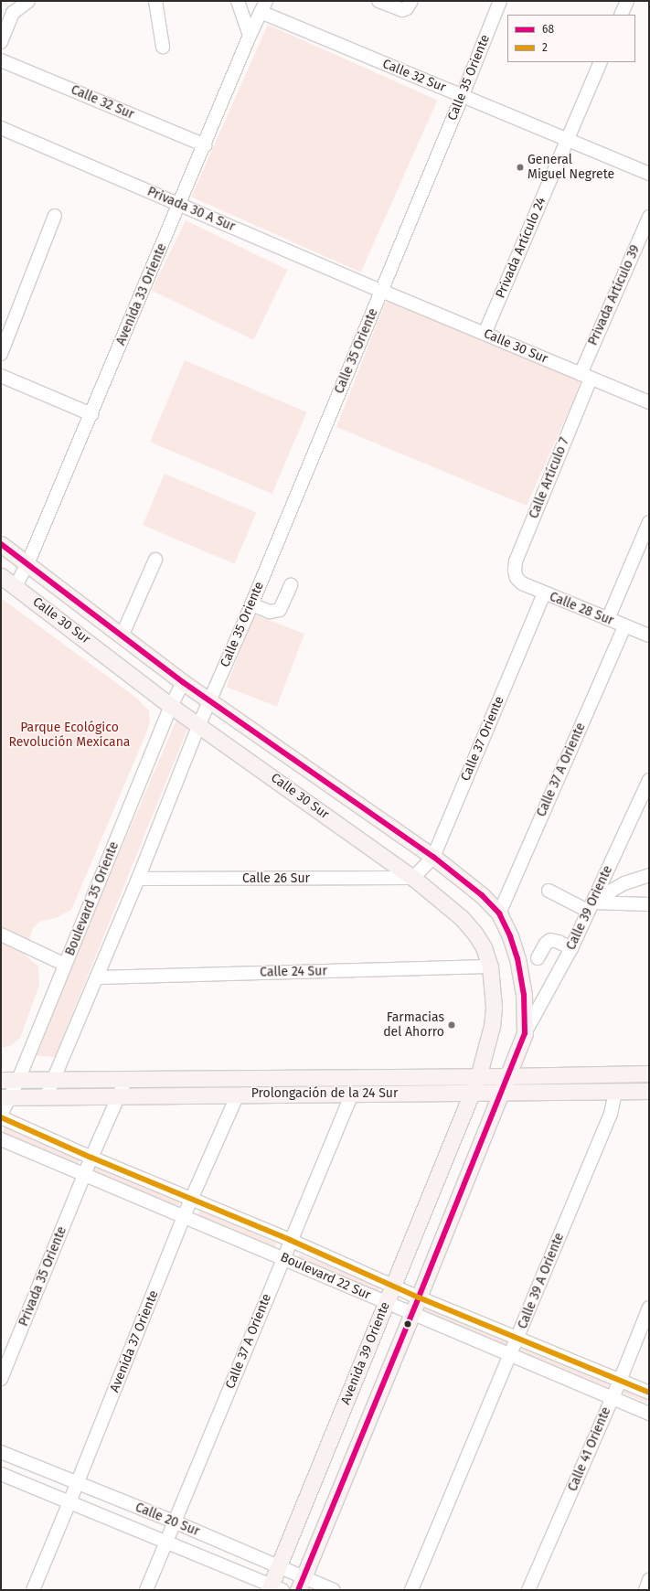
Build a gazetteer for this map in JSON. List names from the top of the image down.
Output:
{
  "streets": {
    "main road": ["Calle 30 Sur", "Prolongación de la 24 Sur", "Avenida 39 Oriente"],
    "street": [
      "Calle 32 Sur",
      "Calle 35 Oriente",
      "Privada 30 A Sur",
      "Privada Artículo 24",
      "Avenida 33 Oriente",
      "Privada Artículo 39",
      "Calle Artículo 7",
      "Calle 28 Sur",
      "Calle 37 Oriente",
      "Calle 37 A Oriente",
      "Calle 26 Sur",
      "Boulevard 35 Oriente",
      "Calle 39 Oriente",
      "Calle 24 Sur",
      "Privada 35 Oriente",
      "Boulevard 22 Sur",
      "Calle 39 A Oriente",
      "Avenida 37 Oriente",
      "Calle 41 Oriente",
      "Calle 20 Sur"
    ]
  },
  "crossings": [
    ["Calle 32 Sur", "Calle 35 Oriente"],
    ["Calle 32 Sur", "Privada Artículo 24"],
    ["Calle 32 Sur", "Avenida 33 Oriente"],
    ["Calle 35 Oriente", "Privada 30 A Sur"],
    ["Calle 35 Oriente", "Calle 30 Sur"],
    ["Privada 30 A Sur", "Avenida 33 Oriente"],
    ["Privada 30 A Sur", "Calle 30 Sur"],
    ["Privada Artículo 24", "Calle 30 Sur"],
    ["Avenida 33 Oriente", "Calle 30 Sur"],
    ["Privada Artículo 39", "Calle 30 Sur"],
    ["Privada Artículo 39", "Calle Artículo 7"],
    ["Calle 30 Sur", "Calle Artículo 7"],
    ["Calle 30 Sur", "Calle 37 Oriente"],
    ["Calle 30 Sur", "Calle 37 A Oriente"],
    ["Calle 30 Sur", "Calle 26 Sur"],
    ["Calle 30 Sur", "Boulevard 35 Oriente"],
    ["Calle 30 Sur", "Calle 39 Oriente"],
    ["Calle 30 Sur", "Calle 24 Sur"],
    ["Calle 30 Sur", "Prolongación de la 24 Sur"],
    ["Calle 30 Sur", "Avenida 39 Oriente"],
    ["Calle Artículo 7", "Calle 28 Sur"],
    ["Calle 28 Sur", "Calle 37 Oriente"],
    ["Calle 28 Sur", "Calle 37 A Oriente"],
    ["Calle 37 Oriente", "Calle 26 Sur"],
    ["Calle 37 A Oriente", "Prolongación de la 24 Sur"],
    ["Calle 37 A Oriente", "Boulevard 22 Sur"],
    ["Calle 37 A Oriente", "Calle 20 Sur"],
    ["Boulevard 35 Oriente", "Prolongación de la 24 Sur"],
    ["Prolongación de la 24 Sur", "Privada 35 Oriente"],
    ["Prolongación de la 24 Sur", "Calle 39 A Oriente"],
    ["Prolongación de la 24 Sur", "Avenida 37 Oriente"],
    ["Prolongación de la 24 Sur", "Avenida 39 Oriente"],
    ["Privada 35 Oriente", "Boulevard 22 Sur"],
    ["Boulevard 22 Sur", "Calle 39 A Oriente"],
    ["Boulevard 22 Sur", "Avenida 37 Oriente"],
    ["Boulevard 22 Sur", "Avenida 39 Oriente"],
    ["Boulevard 22 Sur", "Calle 41 Oriente"],
    ["Avenida 37 Oriente", "Calle 20 Sur"],
    ["Avenida 39 Oriente", "Calle 20 Sur"]
  ],
  "parks": ["Parque Ecológico Revolución Mexicana"],
  "places": ["General Miguel Negrete", "Farmacias del Ahorro"],
  "lines": ["transit line 68", "transit line 2"],
  "legend": ["68", "2"]
}
